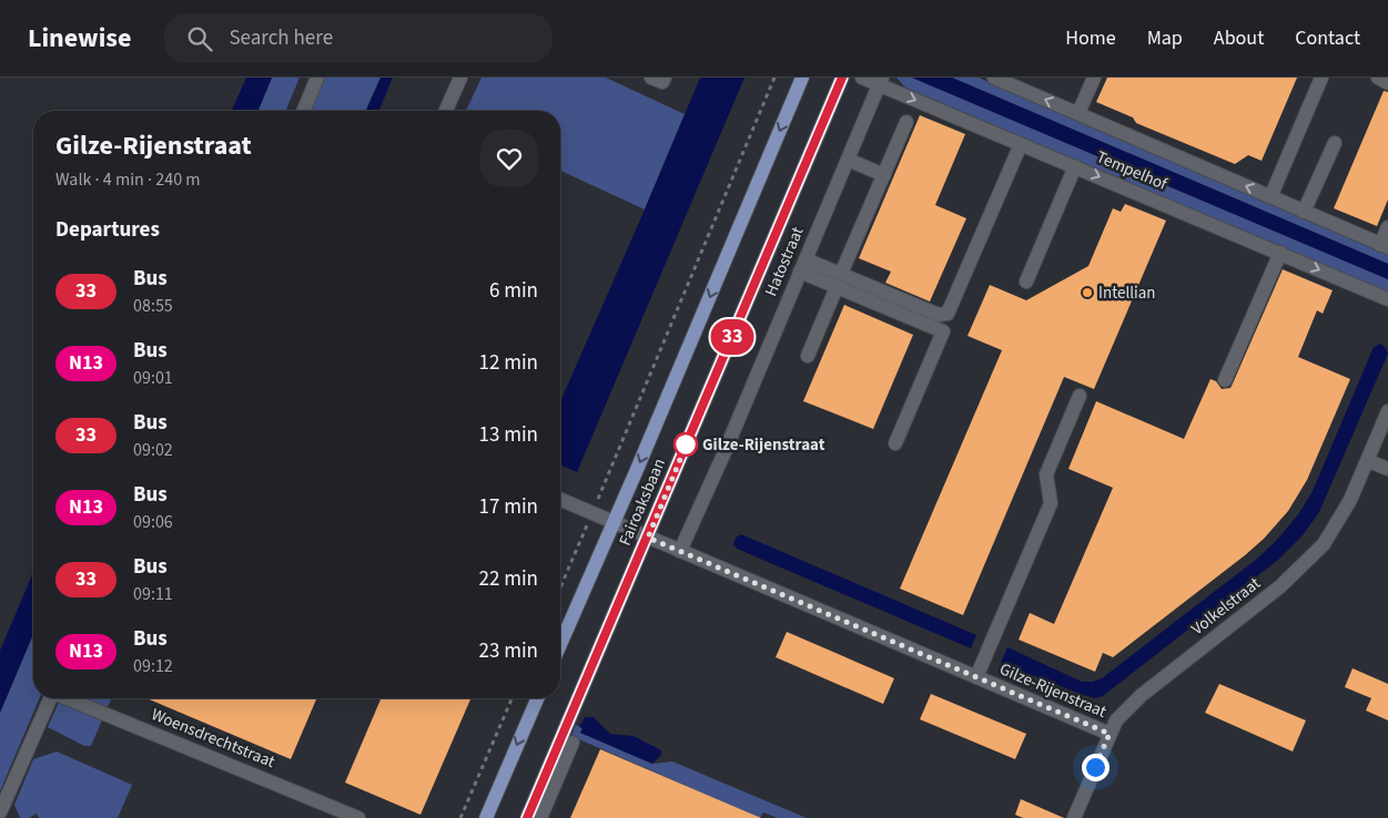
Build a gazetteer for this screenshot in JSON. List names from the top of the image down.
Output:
{
  "streets": {
    "main road": ["Fairoaksbaan"],
    "street": [
      "Tempelhof",
      "Hatostraat",
      "Volkelstraat",
      "Gilze-Rijenstraat",
      "Woensdrechtstraat"
    ]
  },
  "crossings": [
    ["Tempelhof", "Hatostraat"],
    ["Hatostraat", "Gilze-Rijenstraat"],
    ["Fairoaksbaan", "Gilze-Rijenstraat"],
    ["Volkelstraat", "Gilze-Rijenstraat"]
  ],
  "places": ["Intellian", "Gilze-Rijenstraat"],
  "lines": ["bus line 33"],
  "page": {
    "header": "Linewise",
    "search": "Search here",
    "nav": [
      "Home",
      "Map",
      "About",
      "Contact"
    ],
    "on_map": "33",
    "heading": [
      ["Gilze-Rijenstraat", "Walk · 4 min · 240 m"],
      "Departures"
    ],
    "list": [
      {
        "mark": "33",
        "name": "Bus",
        "note": "08:55",
        "value": "6 min"
      },
      {
        "mark": "N13",
        "name": "Bus",
        "note": "09:01",
        "value": "12 min"
      },
      {
        "mark": "33",
        "name": "Bus",
        "note": "09:02",
        "value": "13 min"
      },
      {
        "mark": "N13",
        "name": "Bus",
        "note": "09:06",
        "value": "17 min"
      },
      {
        "mark": "33",
        "name": "Bus",
        "note": "09:11",
        "value": "22 min"
      },
      {
        "mark": "N13",
        "name": "Bus",
        "note": "09:12",
        "value": "23 min"
      }
    ]
  }
}
